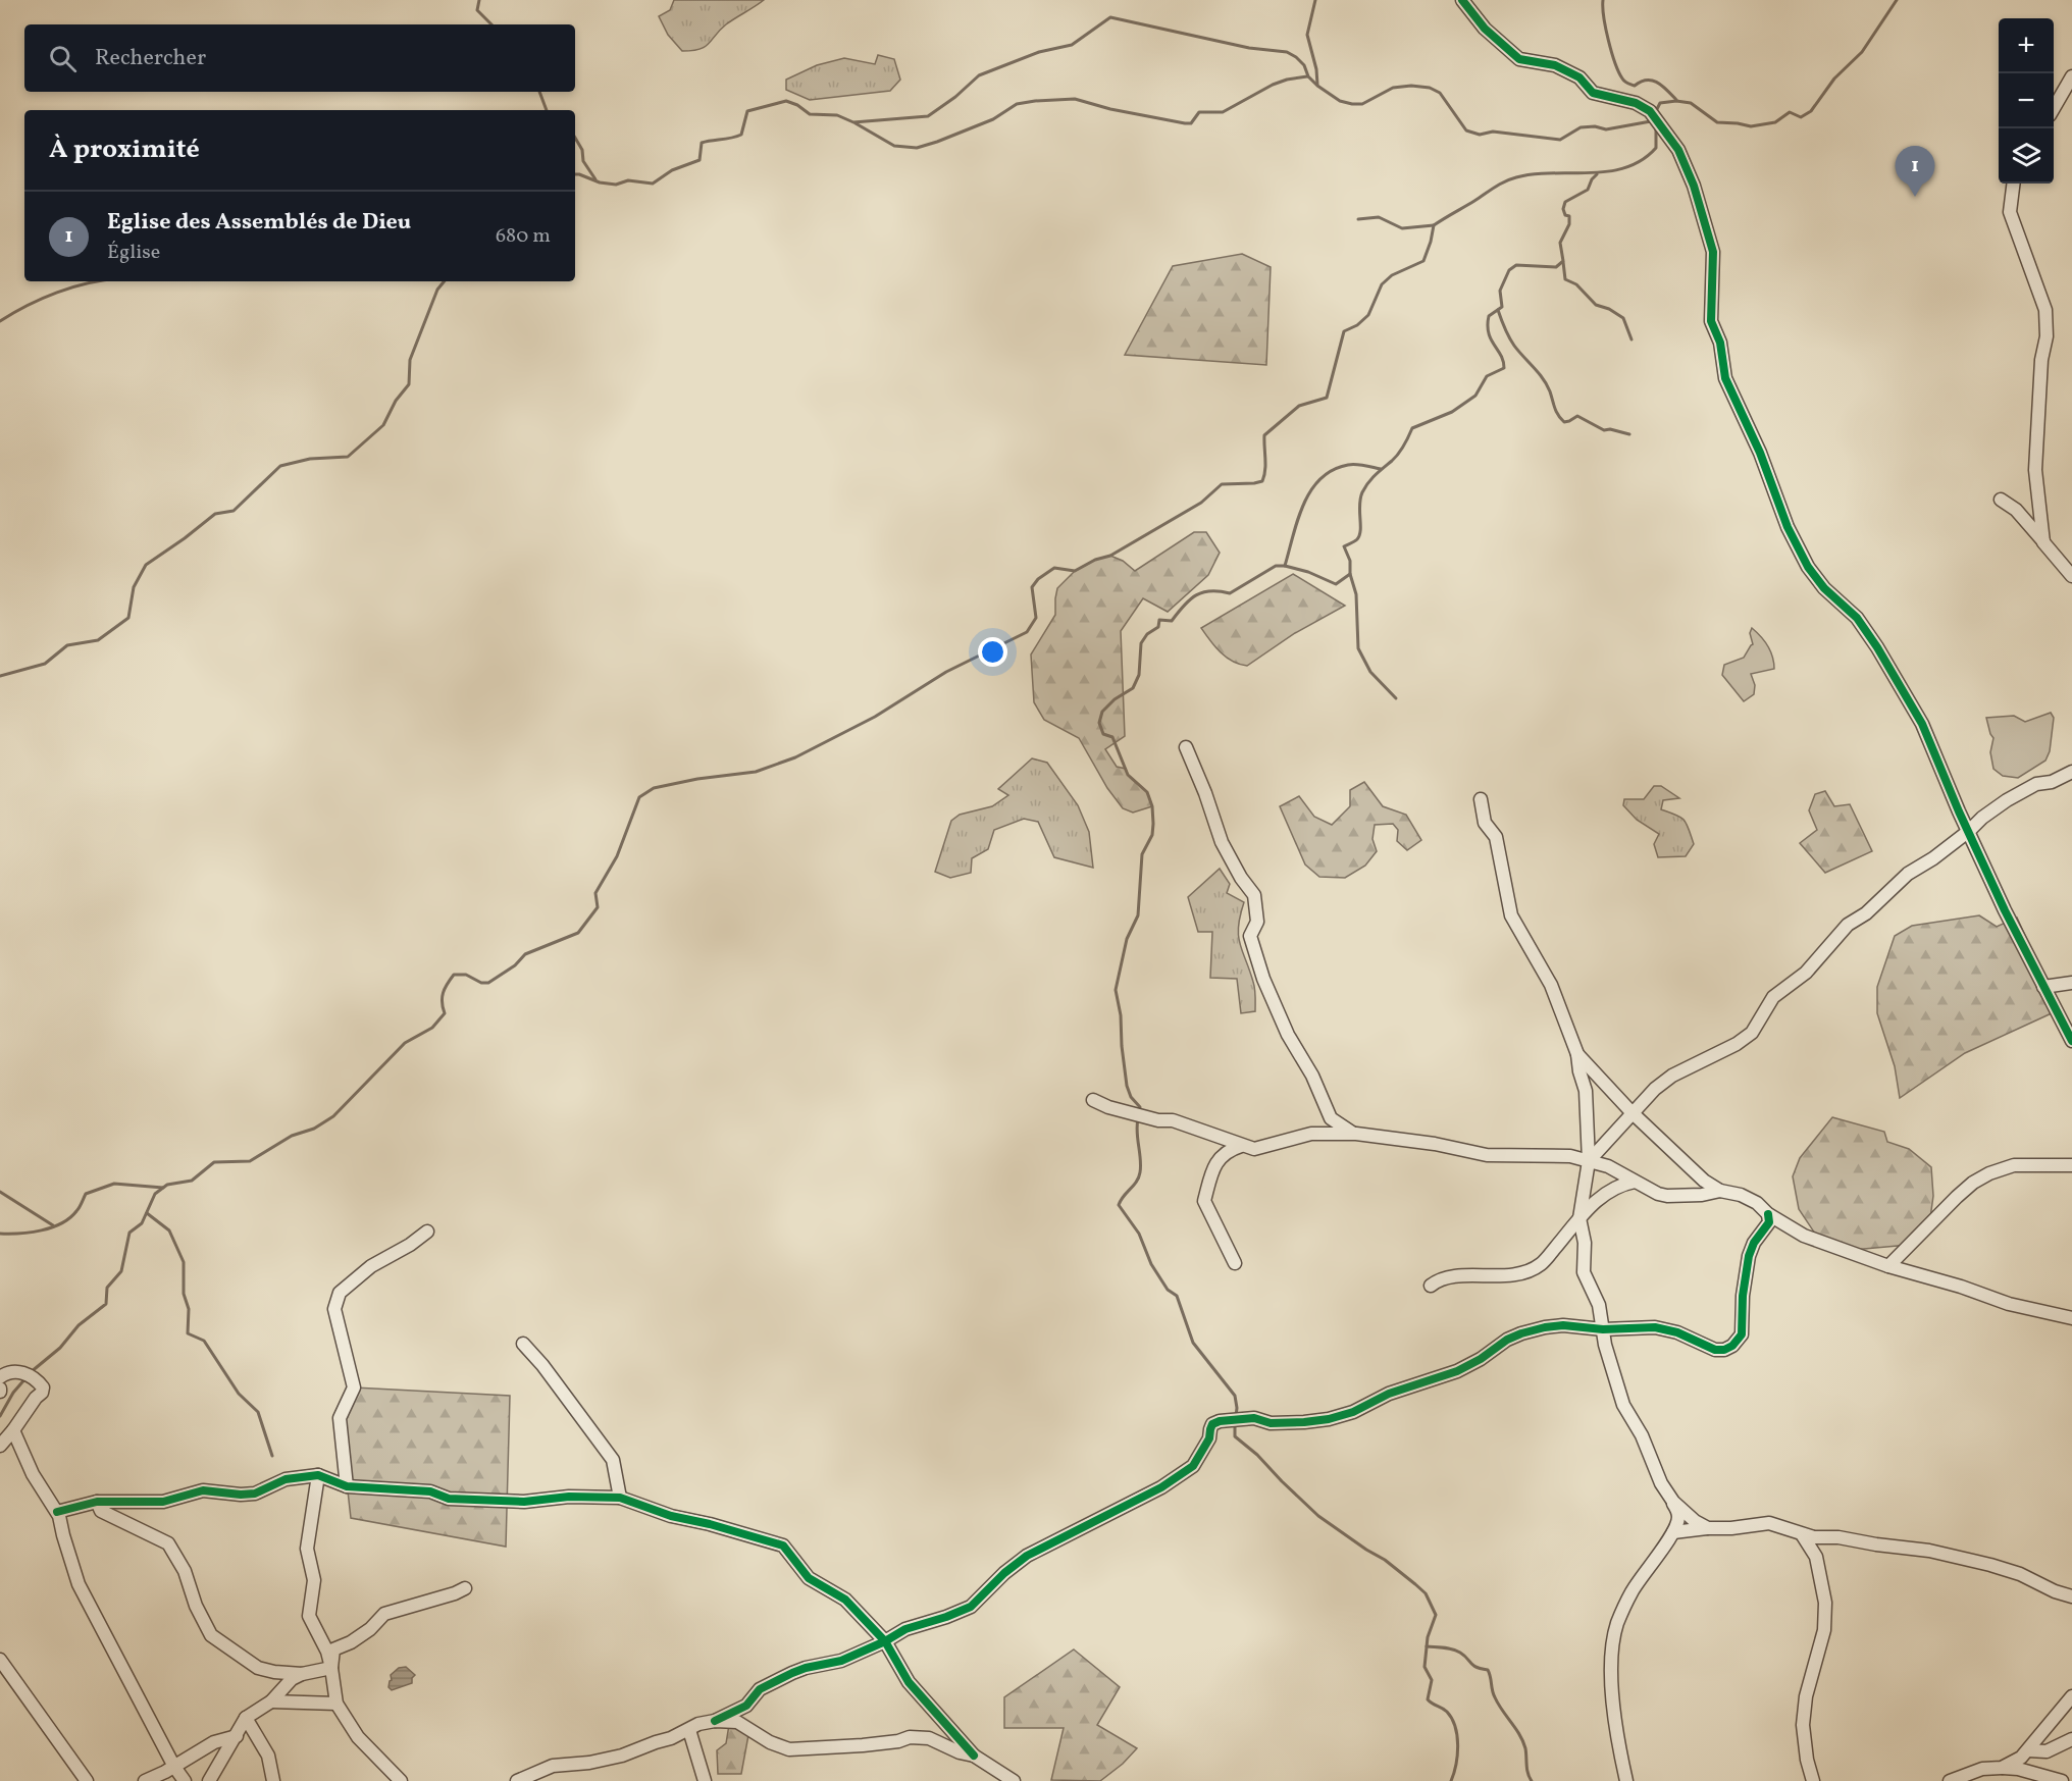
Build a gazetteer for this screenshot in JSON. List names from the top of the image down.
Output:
{
  "page": {
    "map_buttons": ["+", "−"],
    "search": "Rechercher",
    "heading": "À proximité",
    "pins": "1",
    "list": [
      {
        "mark": "1",
        "name": "Eglise des Assemblés de Dieu",
        "note": "Église",
        "value": "680 m"
      }
    ]
  }
}
